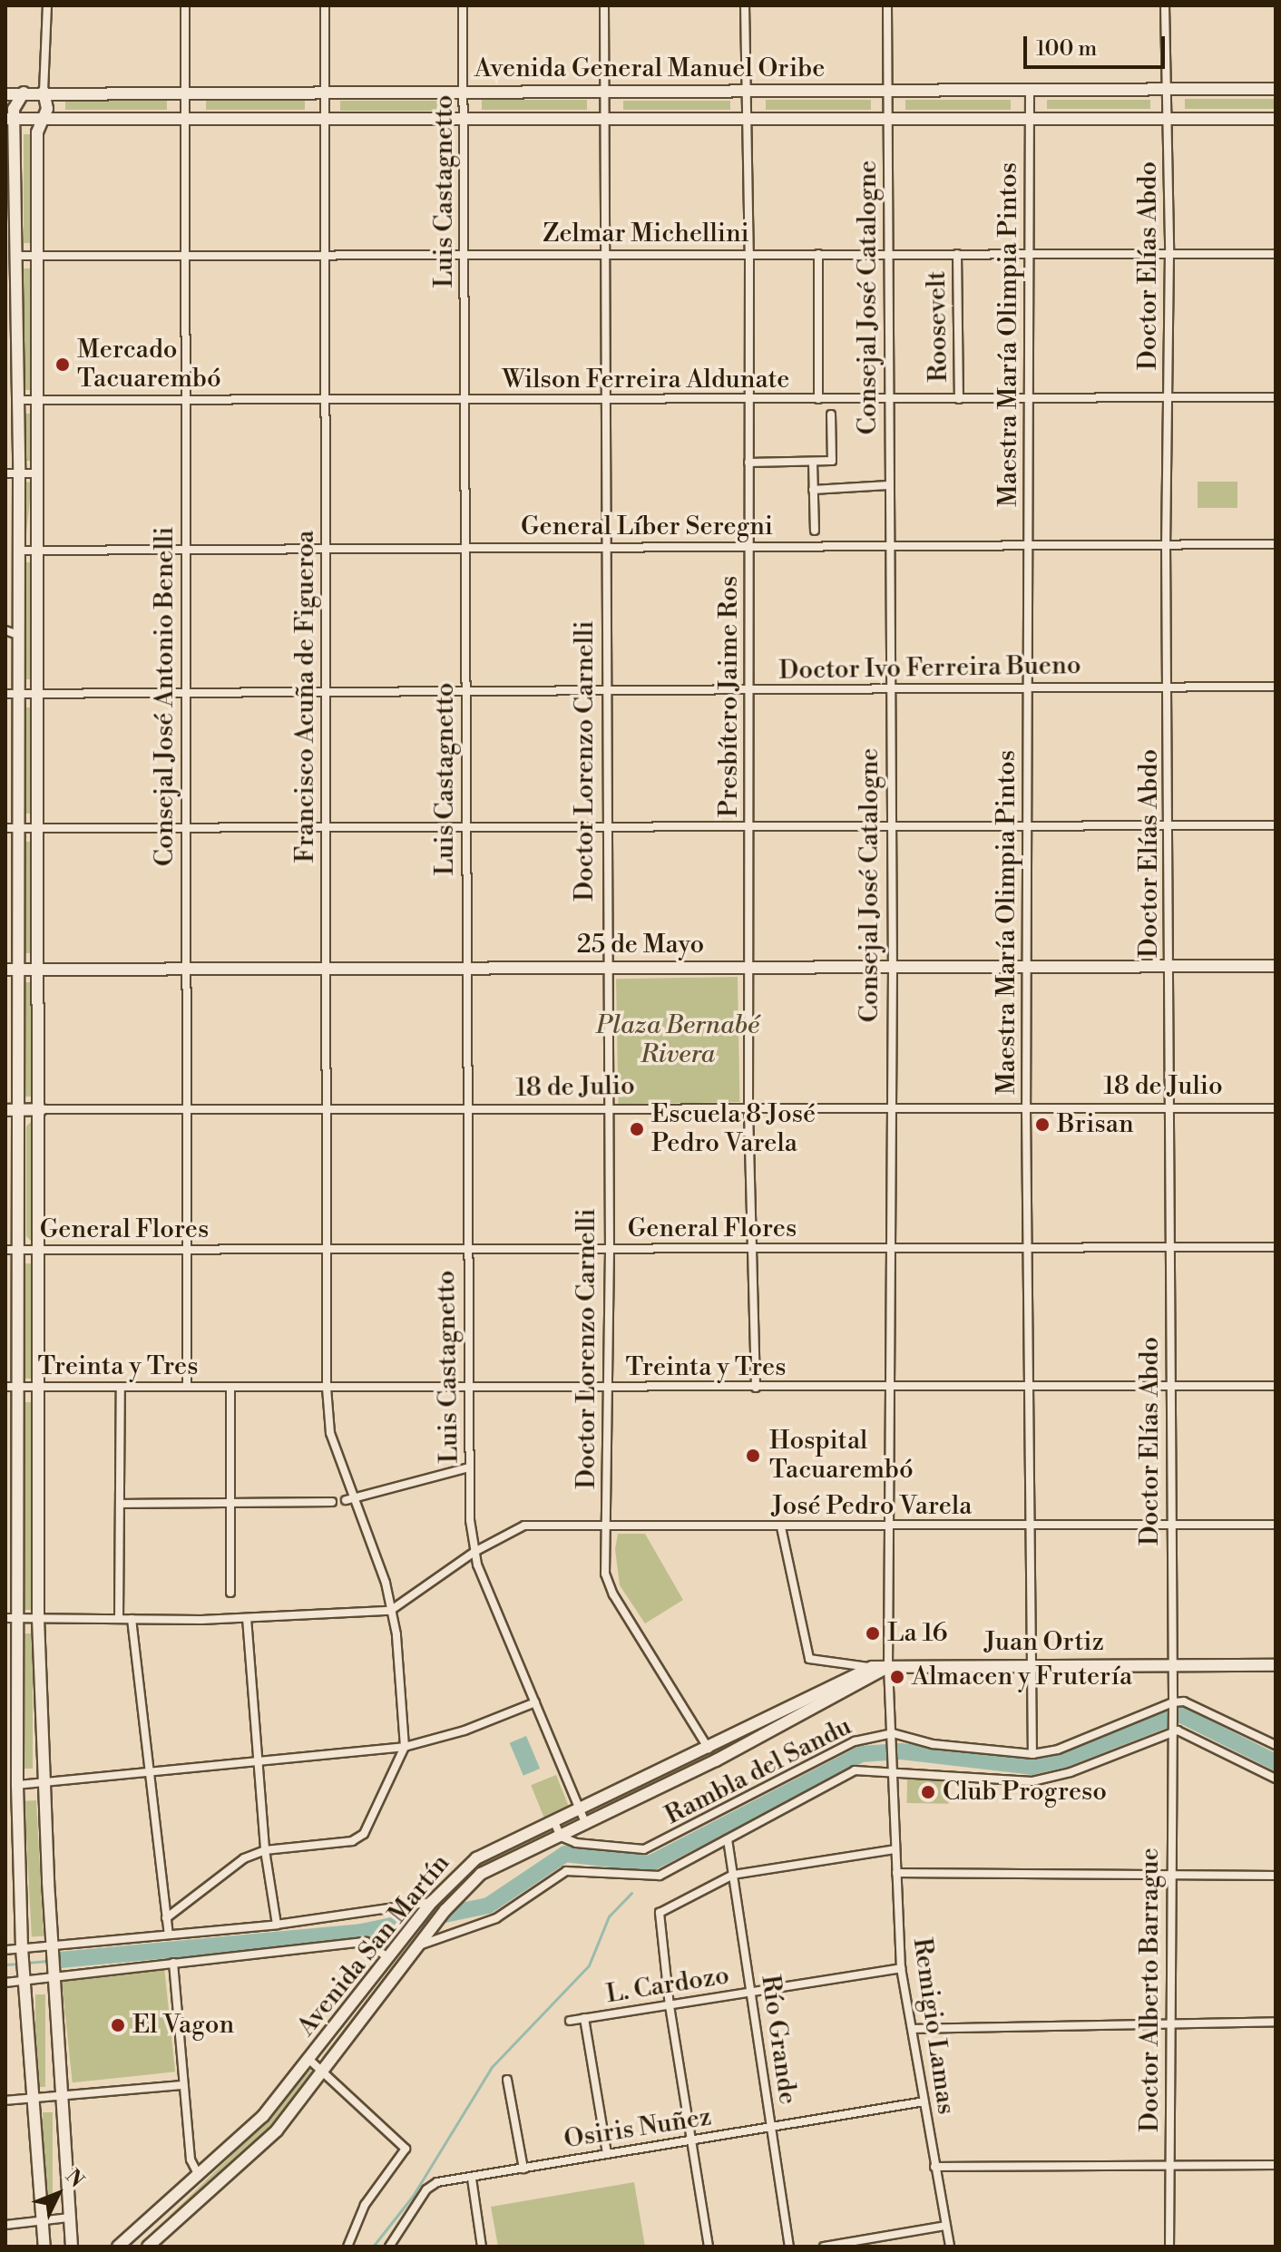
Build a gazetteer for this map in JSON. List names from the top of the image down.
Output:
{
  "streets": {
    "street": [
      "Avenida General Manuel Oribe",
      "Luis Castagnetto",
      "Zelmar Michellini",
      "Doctor Elías Abdo",
      "Consejal José Catalogne",
      "Roosevelt",
      "Maestra María Olimpia Pintos",
      "Wilson Ferreira Aldunate",
      "General Líber Seregni",
      "Doctor Ivo Ferreira Bueno",
      "Consejal José Antonio Benelli",
      "Francisco Acuña de Figueroa",
      "Presbítero Jaime Ros",
      "Doctor Lorenzo Carnelli",
      "25 de Mayo",
      "18 de Julio",
      "General Flores",
      "Treinta y Tres",
      "José Pedro Varela",
      "Juan Ortiz",
      "Rambla del Sandu",
      "Avenida San Martín",
      "L. Cardozo",
      "Doctor Alberto Barrague",
      "Remigio Lamas",
      "Río Grande",
      "Osiris Nuñez"
    ]
  },
  "crossings": [
    ["Avenida General Manuel Oribe", "Luis Castagnetto"],
    ["Avenida General Manuel Oribe", "Doctor Elías Abdo"],
    ["Avenida General Manuel Oribe", "Consejal José Catalogne"],
    ["Avenida General Manuel Oribe", "Maestra María Olimpia Pintos"],
    ["Avenida General Manuel Oribe", "Consejal José Antonio Benelli"],
    ["Avenida General Manuel Oribe", "Francisco Acuña de Figueroa"],
    ["Avenida General Manuel Oribe", "Presbítero Jaime Ros"],
    ["Avenida General Manuel Oribe", "Doctor Lorenzo Carnelli"],
    ["Luis Castagnetto", "Zelmar Michellini"],
    ["Luis Castagnetto", "Wilson Ferreira Aldunate"],
    ["Luis Castagnetto", "General Líber Seregni"],
    ["Luis Castagnetto", "Doctor Ivo Ferreira Bueno"],
    ["Luis Castagnetto", "25 de Mayo"],
    ["Luis Castagnetto", "18 de Julio"],
    ["Luis Castagnetto", "General Flores"],
    ["Luis Castagnetto", "Treinta y Tres"],
    ["Luis Castagnetto", "José Pedro Varela"],
    ["Luis Castagnetto", "Avenida San Martín"],
    ["Zelmar Michellini", "Doctor Elías Abdo"],
    ["Zelmar Michellini", "Consejal José Catalogne"],
    ["Zelmar Michellini", "Roosevelt"],
    ["Zelmar Michellini", "Maestra María Olimpia Pintos"],
    ["Zelmar Michellini", "Consejal José Antonio Benelli"],
    ["Zelmar Michellini", "Francisco Acuña de Figueroa"],
    ["Zelmar Michellini", "Presbítero Jaime Ros"],
    ["Zelmar Michellini", "Doctor Lorenzo Carnelli"],
    ["Doctor Elías Abdo", "Wilson Ferreira Aldunate"],
    ["Doctor Elías Abdo", "General Líber Seregni"],
    ["Doctor Elías Abdo", "Doctor Ivo Ferreira Bueno"],
    ["Doctor Elías Abdo", "25 de Mayo"],
    ["Doctor Elías Abdo", "18 de Julio"],
    ["Doctor Elías Abdo", "General Flores"],
    ["Doctor Elías Abdo", "Treinta y Tres"],
    ["Doctor Elías Abdo", "José Pedro Varela"],
    ["Doctor Elías Abdo", "Juan Ortiz"],
    ["Doctor Elías Abdo", "Rambla del Sandu"],
    ["Doctor Elías Abdo", "Doctor Alberto Barrague"],
    ["Consejal José Catalogne", "Wilson Ferreira Aldunate"],
    ["Consejal José Catalogne", "General Líber Seregni"],
    ["Consejal José Catalogne", "Doctor Ivo Ferreira Bueno"],
    ["Consejal José Catalogne", "25 de Mayo"],
    ["Consejal José Catalogne", "18 de Julio"],
    ["Consejal José Catalogne", "General Flores"],
    ["Consejal José Catalogne", "Treinta y Tres"],
    ["Consejal José Catalogne", "José Pedro Varela"],
    ["Consejal José Catalogne", "Juan Ortiz"],
    ["Consejal José Catalogne", "Rambla del Sandu"],
    ["Consejal José Catalogne", "Avenida San Martín"],
    ["Consejal José Catalogne", "Remigio Lamas"],
    ["Roosevelt", "Wilson Ferreira Aldunate"],
    ["Maestra María Olimpia Pintos", "Wilson Ferreira Aldunate"],
    ["Maestra María Olimpia Pintos", "General Líber Seregni"],
    ["Maestra María Olimpia Pintos", "Doctor Ivo Ferreira Bueno"],
    ["Maestra María Olimpia Pintos", "25 de Mayo"],
    ["Maestra María Olimpia Pintos", "18 de Julio"],
    ["Maestra María Olimpia Pintos", "General Flores"],
    ["Maestra María Olimpia Pintos", "Treinta y Tres"],
    ["Maestra María Olimpia Pintos", "José Pedro Varela"],
    ["Maestra María Olimpia Pintos", "Juan Ortiz"],
    ["Maestra María Olimpia Pintos", "Rambla del Sandu"],
    ["Wilson Ferreira Aldunate", "Consejal José Antonio Benelli"],
    ["Wilson Ferreira Aldunate", "Francisco Acuña de Figueroa"],
    ["Wilson Ferreira Aldunate", "Presbítero Jaime Ros"],
    ["Wilson Ferreira Aldunate", "Doctor Lorenzo Carnelli"],
    ["General Líber Seregni", "Consejal José Antonio Benelli"],
    ["General Líber Seregni", "Francisco Acuña de Figueroa"],
    ["General Líber Seregni", "Presbítero Jaime Ros"],
    ["General Líber Seregni", "Doctor Lorenzo Carnelli"],
    ["Doctor Ivo Ferreira Bueno", "Consejal José Antonio Benelli"],
    ["Doctor Ivo Ferreira Bueno", "Francisco Acuña de Figueroa"],
    ["Doctor Ivo Ferreira Bueno", "Presbítero Jaime Ros"],
    ["Doctor Ivo Ferreira Bueno", "Doctor Lorenzo Carnelli"],
    ["Consejal José Antonio Benelli", "25 de Mayo"],
    ["Consejal José Antonio Benelli", "18 de Julio"],
    ["Consejal José Antonio Benelli", "General Flores"],
    ["Consejal José Antonio Benelli", "Treinta y Tres"],
    ["Francisco Acuña de Figueroa", "25 de Mayo"],
    ["Francisco Acuña de Figueroa", "18 de Julio"],
    ["Francisco Acuña de Figueroa", "General Flores"],
    ["Francisco Acuña de Figueroa", "Treinta y Tres"],
    ["Francisco Acuña de Figueroa", "José Pedro Varela"],
    ["Presbítero Jaime Ros", "25 de Mayo"],
    ["Presbítero Jaime Ros", "18 de Julio"],
    ["Presbítero Jaime Ros", "General Flores"],
    ["Presbítero Jaime Ros", "Treinta y Tres"],
    ["Doctor Lorenzo Carnelli", "25 de Mayo"],
    ["Doctor Lorenzo Carnelli", "18 de Julio"],
    ["Doctor Lorenzo Carnelli", "General Flores"],
    ["Doctor Lorenzo Carnelli", "Treinta y Tres"],
    ["Doctor Lorenzo Carnelli", "José Pedro Varela"],
    ["Doctor Lorenzo Carnelli", "Avenida San Martín"],
    ["José Pedro Varela", "Juan Ortiz"],
    ["Juan Ortiz", "Avenida San Martín"],
    ["Rambla del Sandu", "Avenida San Martín"],
    ["Rambla del Sandu", "Doctor Alberto Barrague"],
    ["L. Cardozo", "Remigio Lamas"],
    ["L. Cardozo", "Río Grande"],
    ["Remigio Lamas", "Osiris Nuñez"],
    ["Río Grande", "Osiris Nuñez"]
  ],
  "parks": ["Plaza Bernabé Rivera"],
  "places": [
    "Mercado Tacuarembó",
    "Brisan",
    "Escuela 8 José Pedro Varela",
    "Hospital Tacuarembó",
    "La 16",
    "Almacen y Frutería",
    "Club Progreso",
    "El Vagon"
  ],
  "scale_bar": "100 m",
  "north": "top right"
}
